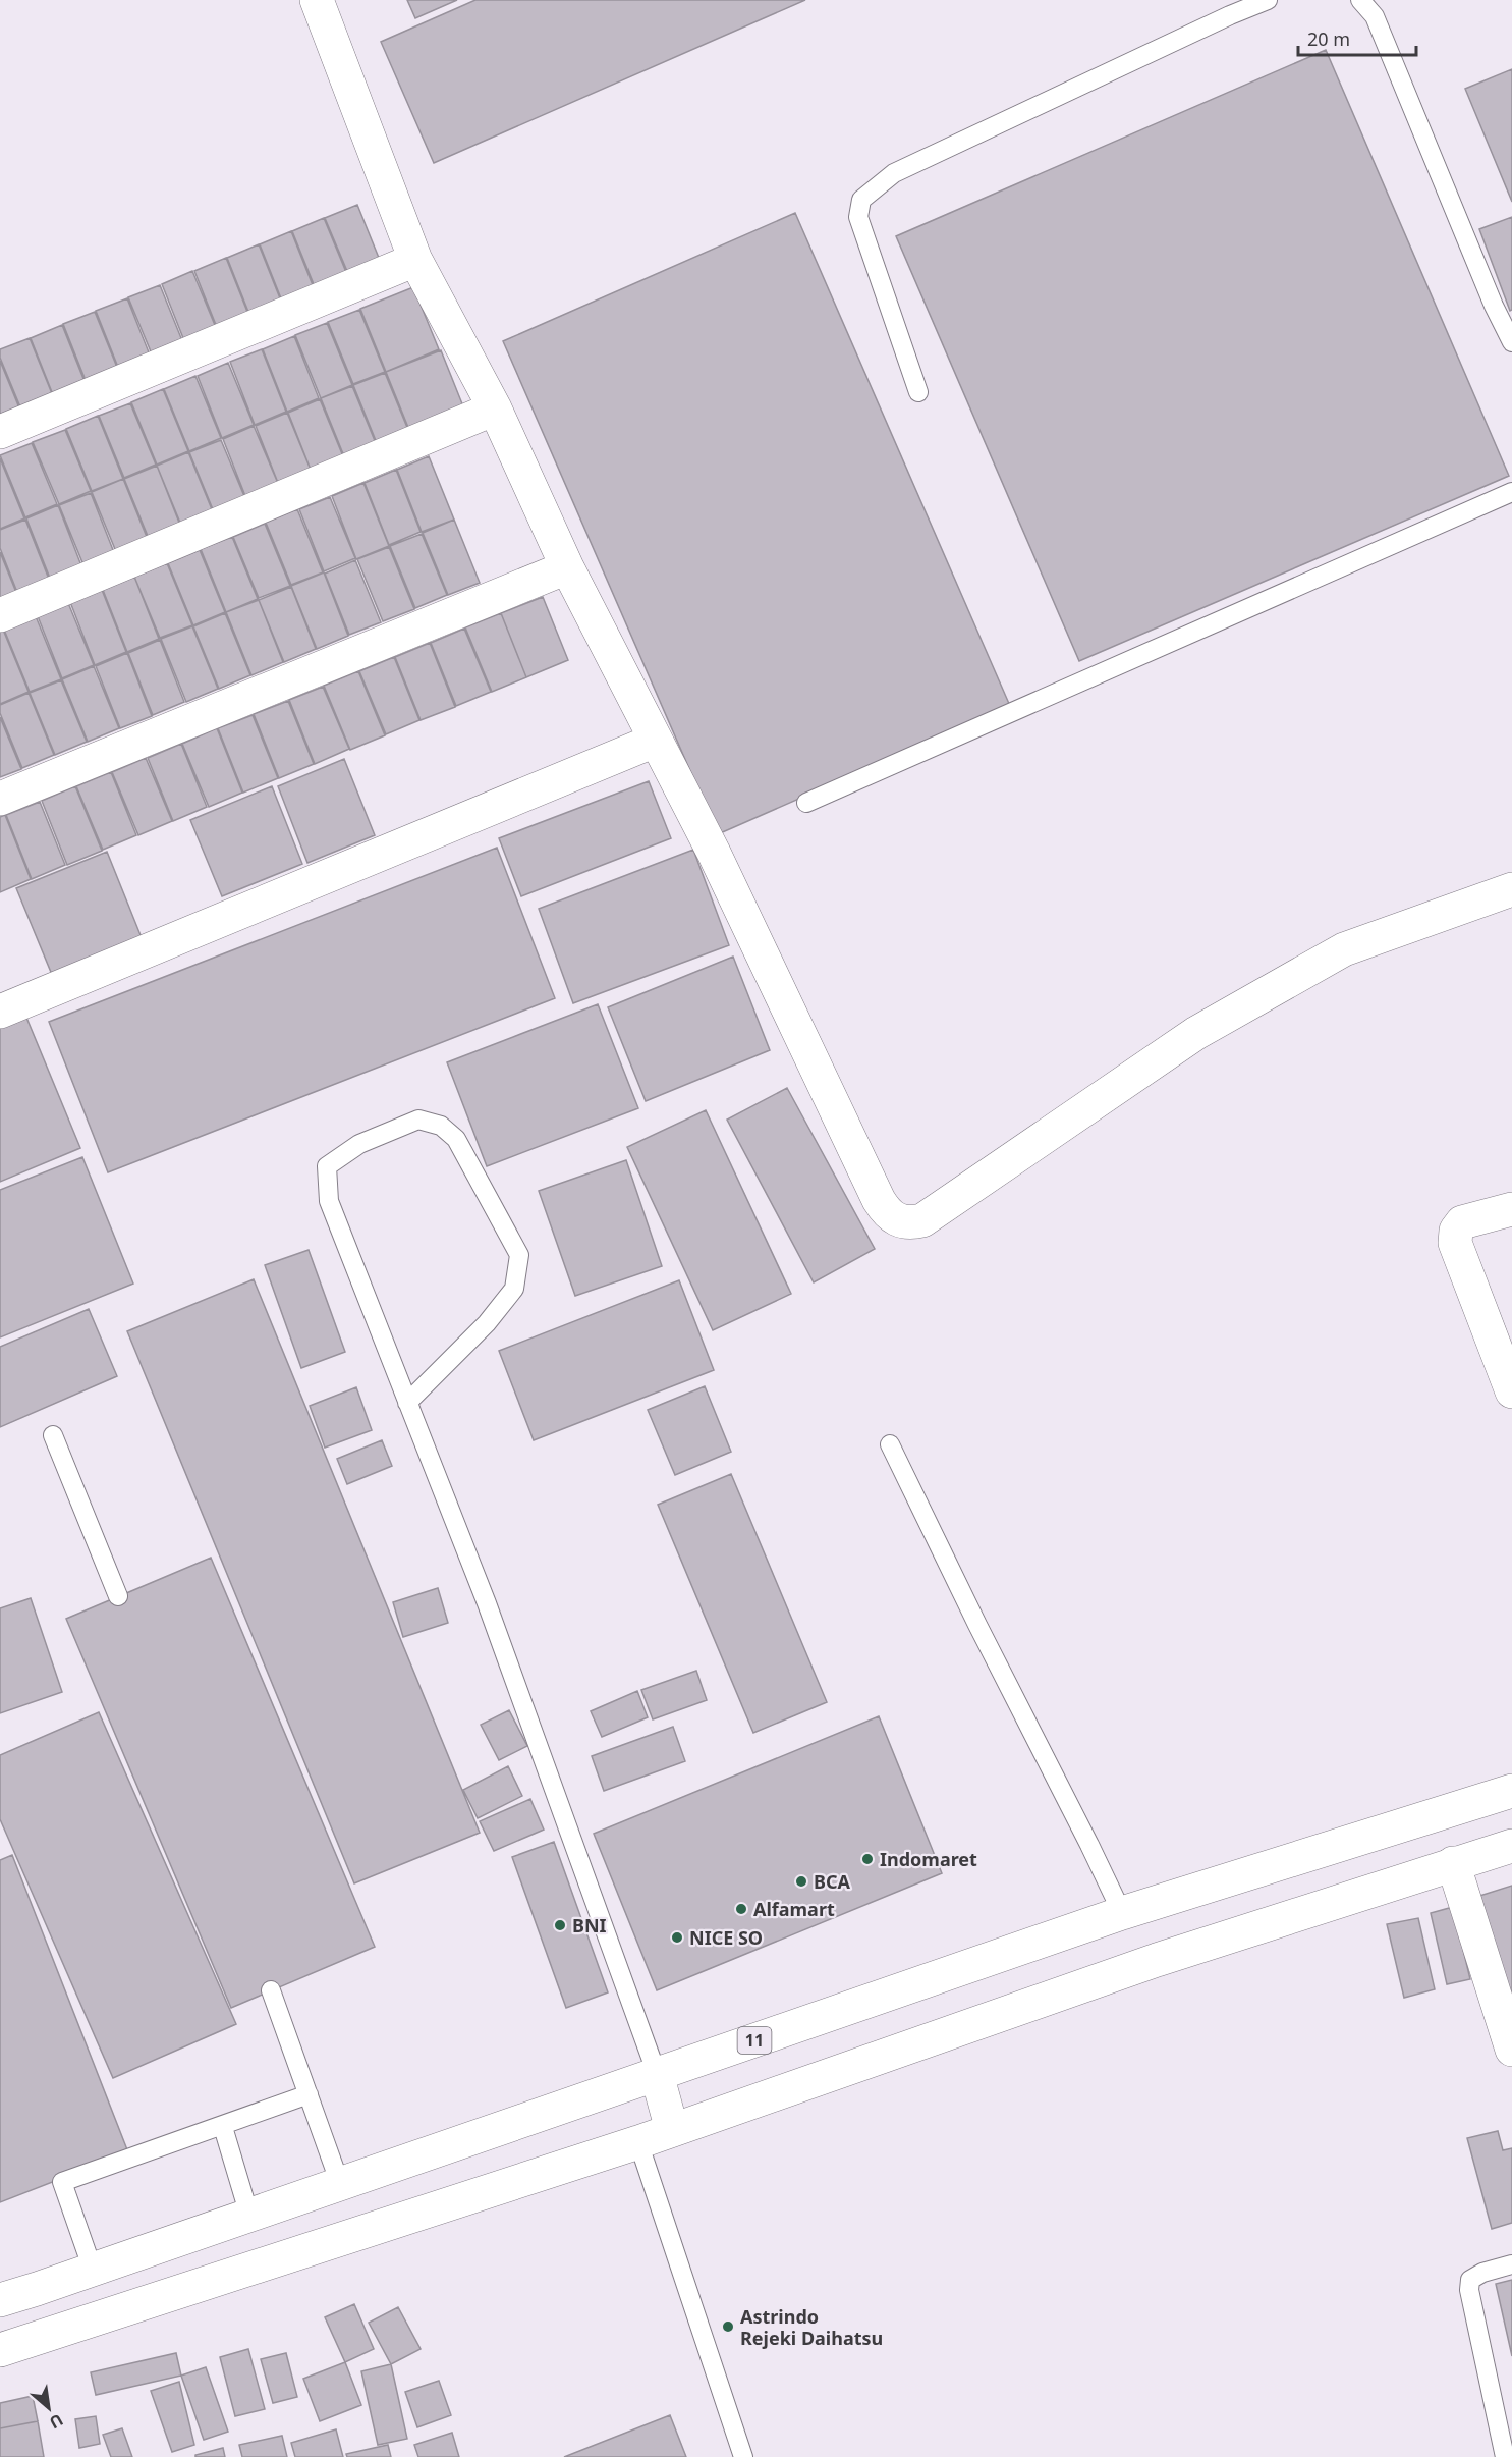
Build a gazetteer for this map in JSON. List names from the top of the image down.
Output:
{
  "streets": {
    "main road": ["11"]
  },
  "places": [
    "Indomaret",
    "BCA",
    "Alfamart",
    "BNI",
    "NICE SO",
    "Astrindo Rejeki Daihatsu"
  ],
  "scale_bar": "20 m",
  "north": "bottom right"
}
